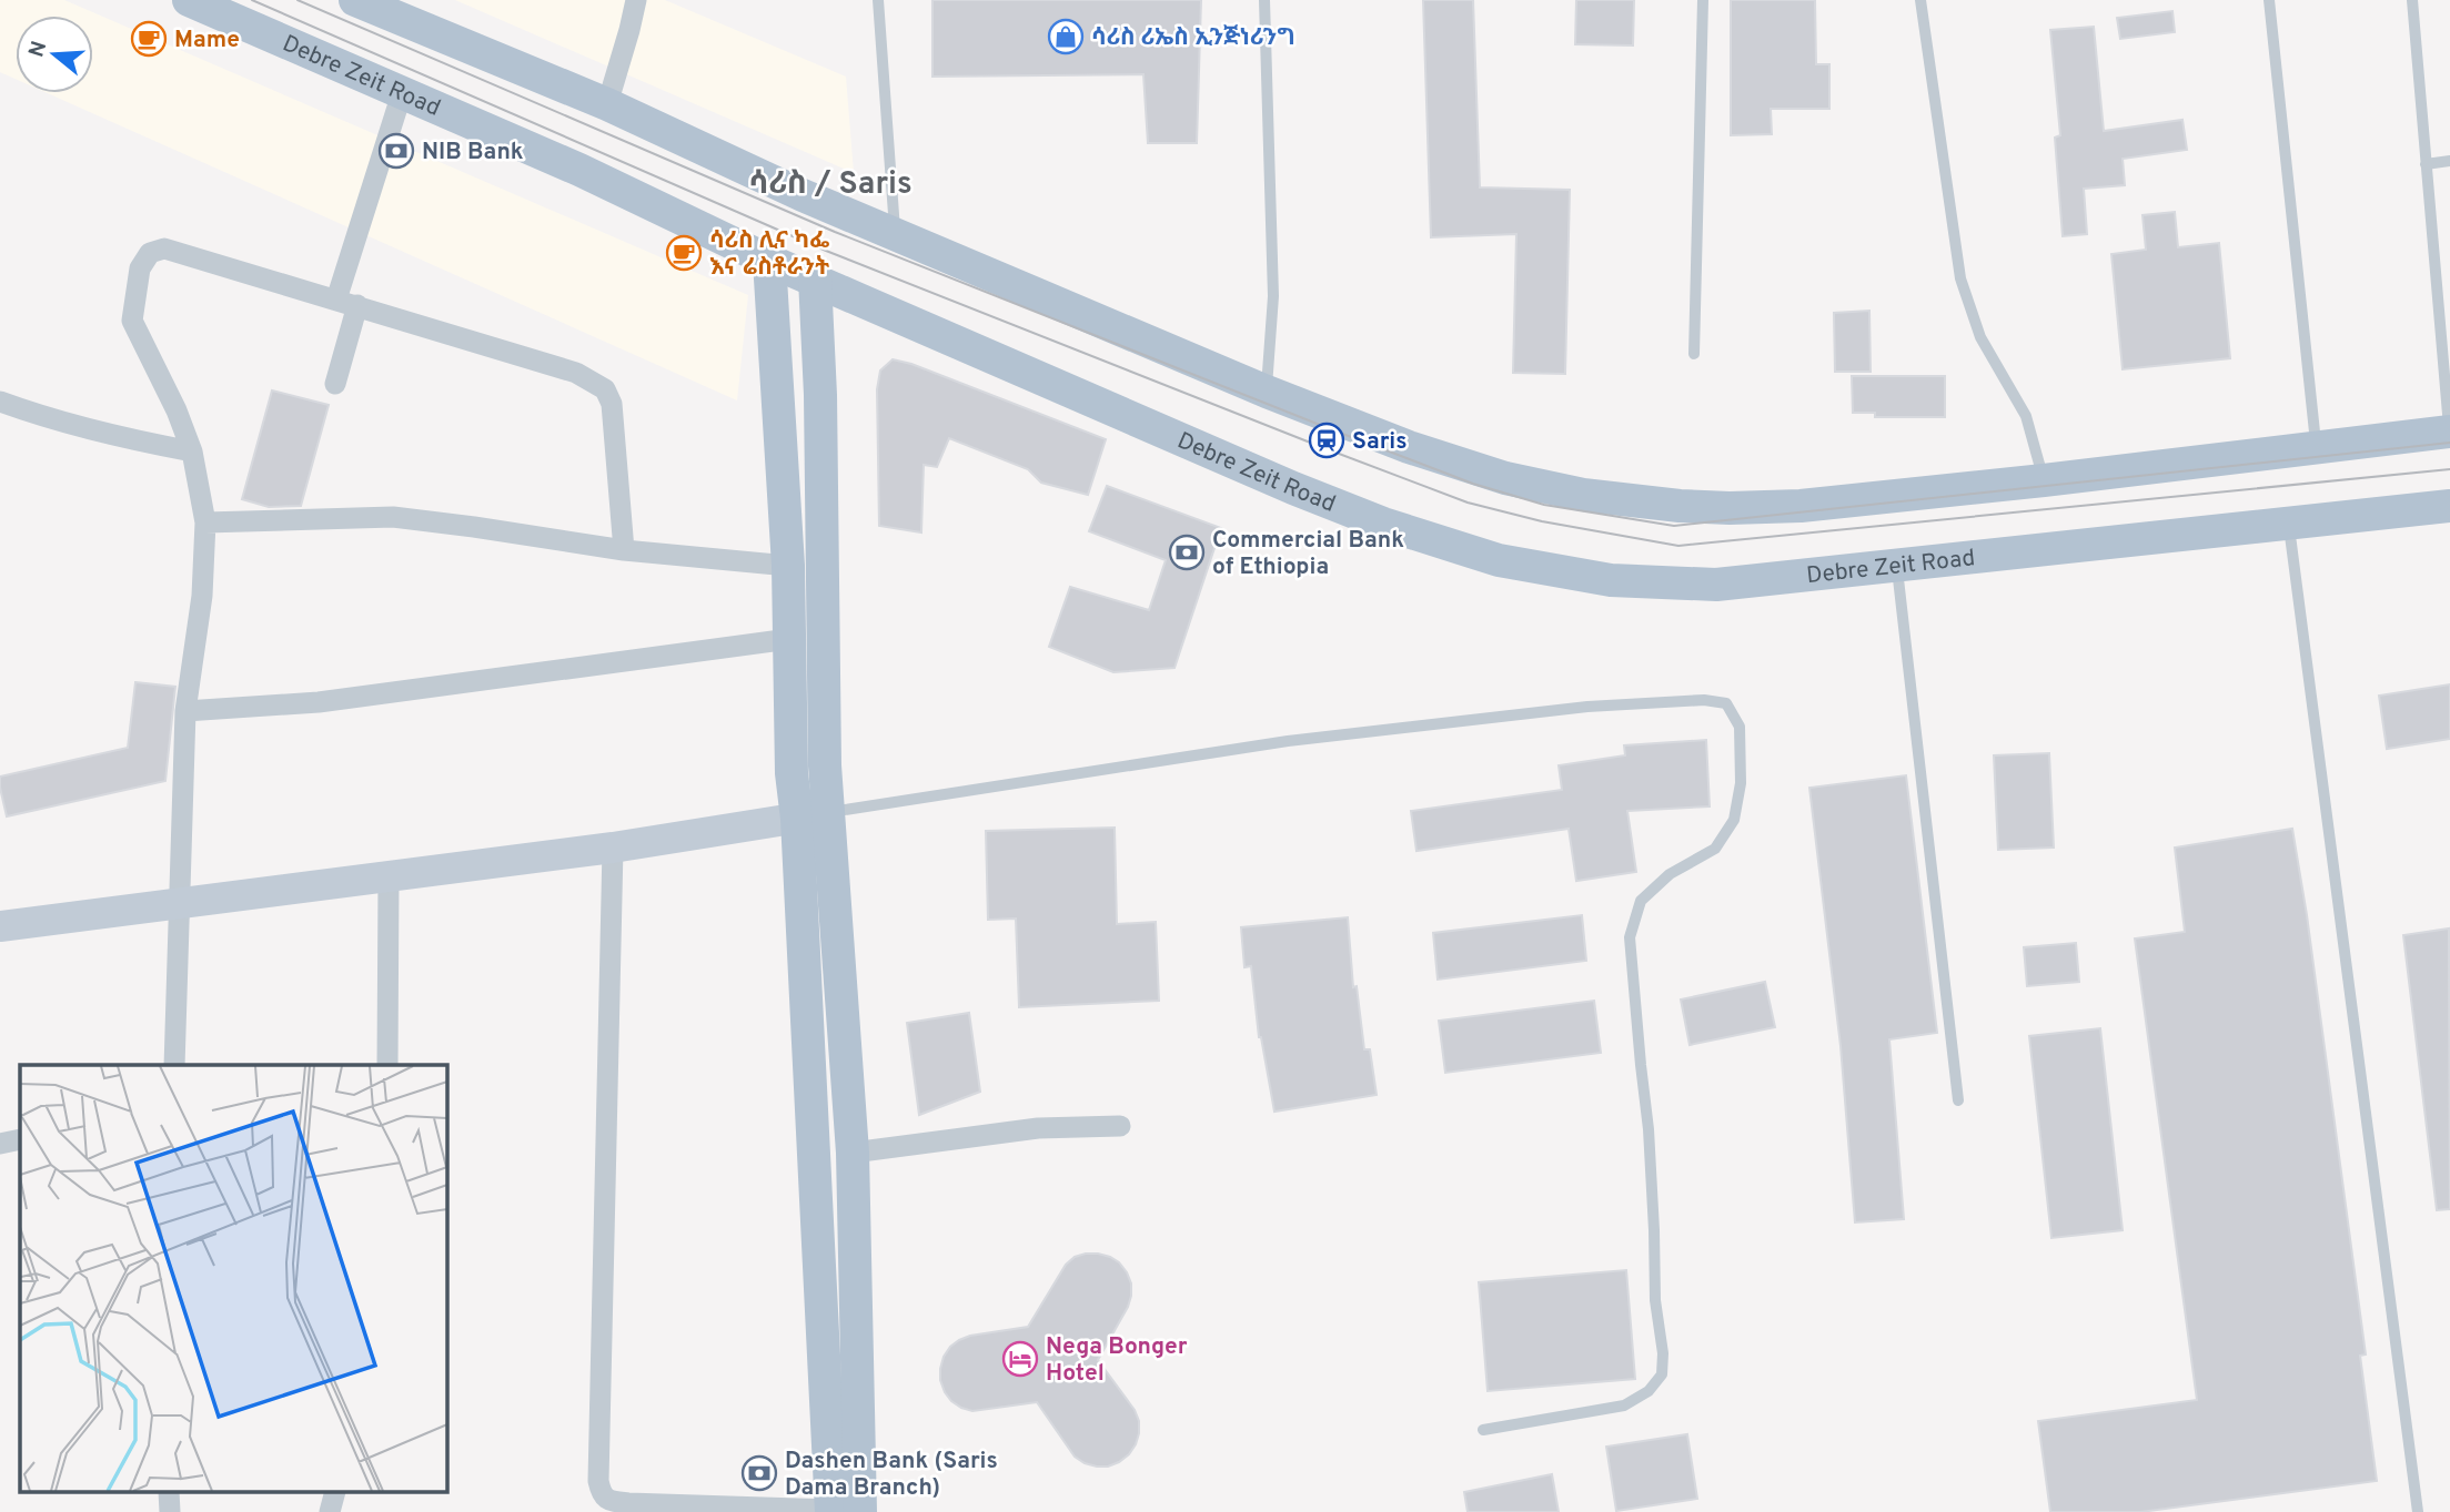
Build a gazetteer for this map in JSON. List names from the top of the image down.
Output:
{
  "streets": {
    "main road": ["Debre Zeit Road"]
  },
  "districts": ["ሳሪስ / Saris"],
  "places": {
    "shop": ["ሳሪስ ሪኤስ ኢንጅነሪንግ"],
    "cafe": ["Mame", "ሳሪስ ሊና ካፌ እና ሬስቶራንት"],
    "bank": ["NIB Bank", "Commercial Bank of Ethiopia", "Dashen Bank (Saris Dama Branch)"],
    "station": ["Saris"],
    "hotel": ["Nega Bonger Hotel"]
  },
  "north": "left"
}
